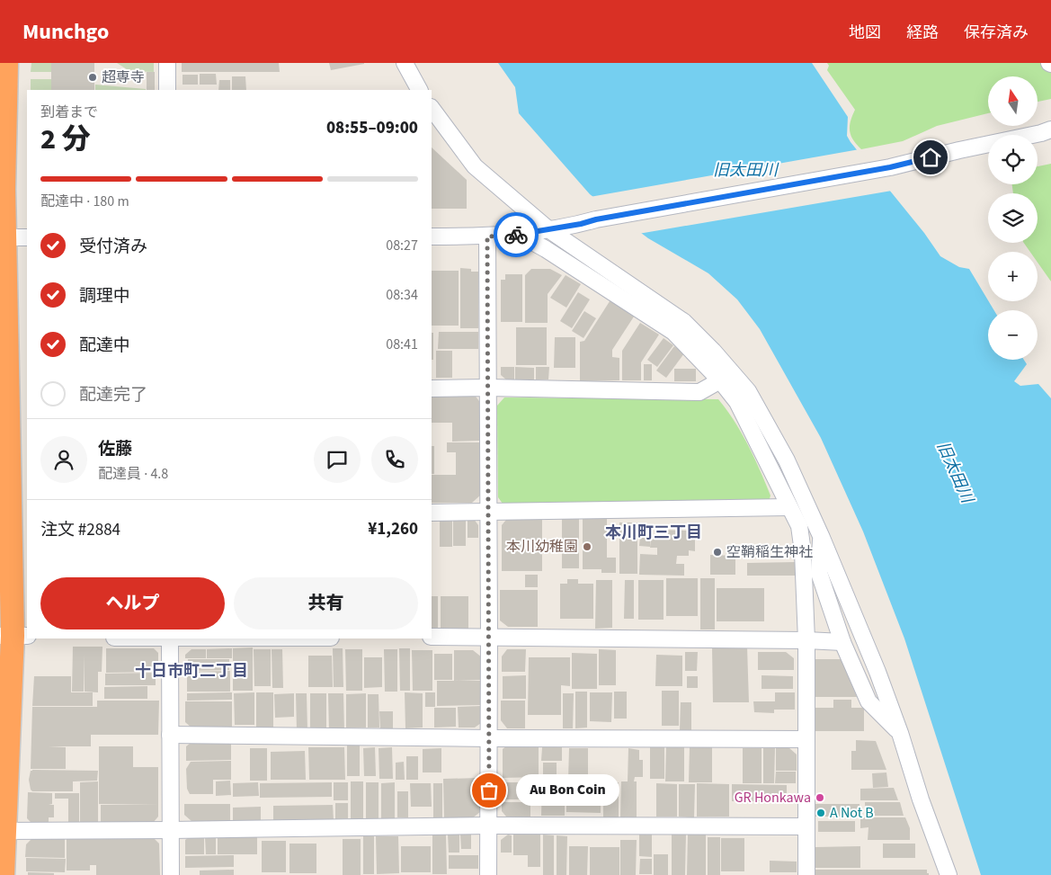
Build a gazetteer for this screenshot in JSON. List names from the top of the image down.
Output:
{
  "districts": ["本川町三丁目", "十日市町二丁目"],
  "water": ["旧太田川"],
  "places": [
    "超専寺",
    "本川幼稚園",
    "空鞘稲生神社",
    "Au Bon Coin",
    "GR Honkawa",
    "A Not B"
  ],
  "north": "top",
  "page": {
    "header": "Munchgo",
    "nav": ["地図", "経路", "保存済み"],
    "map_buttons": ["+", "−"],
    "heading": ["2 分", "到着まで", "08:55–09:00"],
    "panel": [
      "佐藤",
      "配達員 · 4.8",
      "注文 #2884",
      "¥1,260"
    ],
    "bar": "配達中 · 180 m",
    "list": [
      ["受付済み", "08:27"],
      ["調理中", "08:34"],
      ["配達中", "08:41"],
      "配達完了"
    ],
    "buttons": ["ヘルプ", "共有"],
    "bubble": "Au Bon Coin"
  }
}
